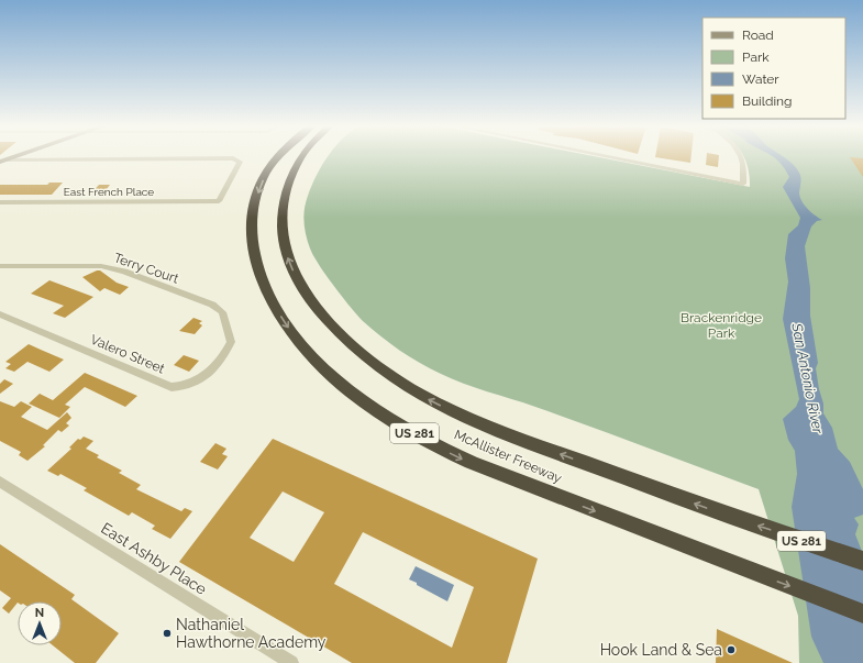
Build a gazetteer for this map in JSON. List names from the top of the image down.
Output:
{
  "streets": {
    "highway": ["US 281", "McAllister Freeway"],
    "street": [
      "East French Place",
      "Terry Court",
      "Valero Street",
      "East Ashby Place"
    ]
  },
  "crossings": [
    ["Terry Court", "Valero Street"]
  ],
  "water": ["San Antonio River"],
  "parks": ["Brackenridge Park"],
  "places": ["Nathaniel Hawthorne Academy", "Hook Land & Sea"],
  "legend": [
    "Road",
    "Park",
    "Water",
    "Building"
  ],
  "north": "top"
}
